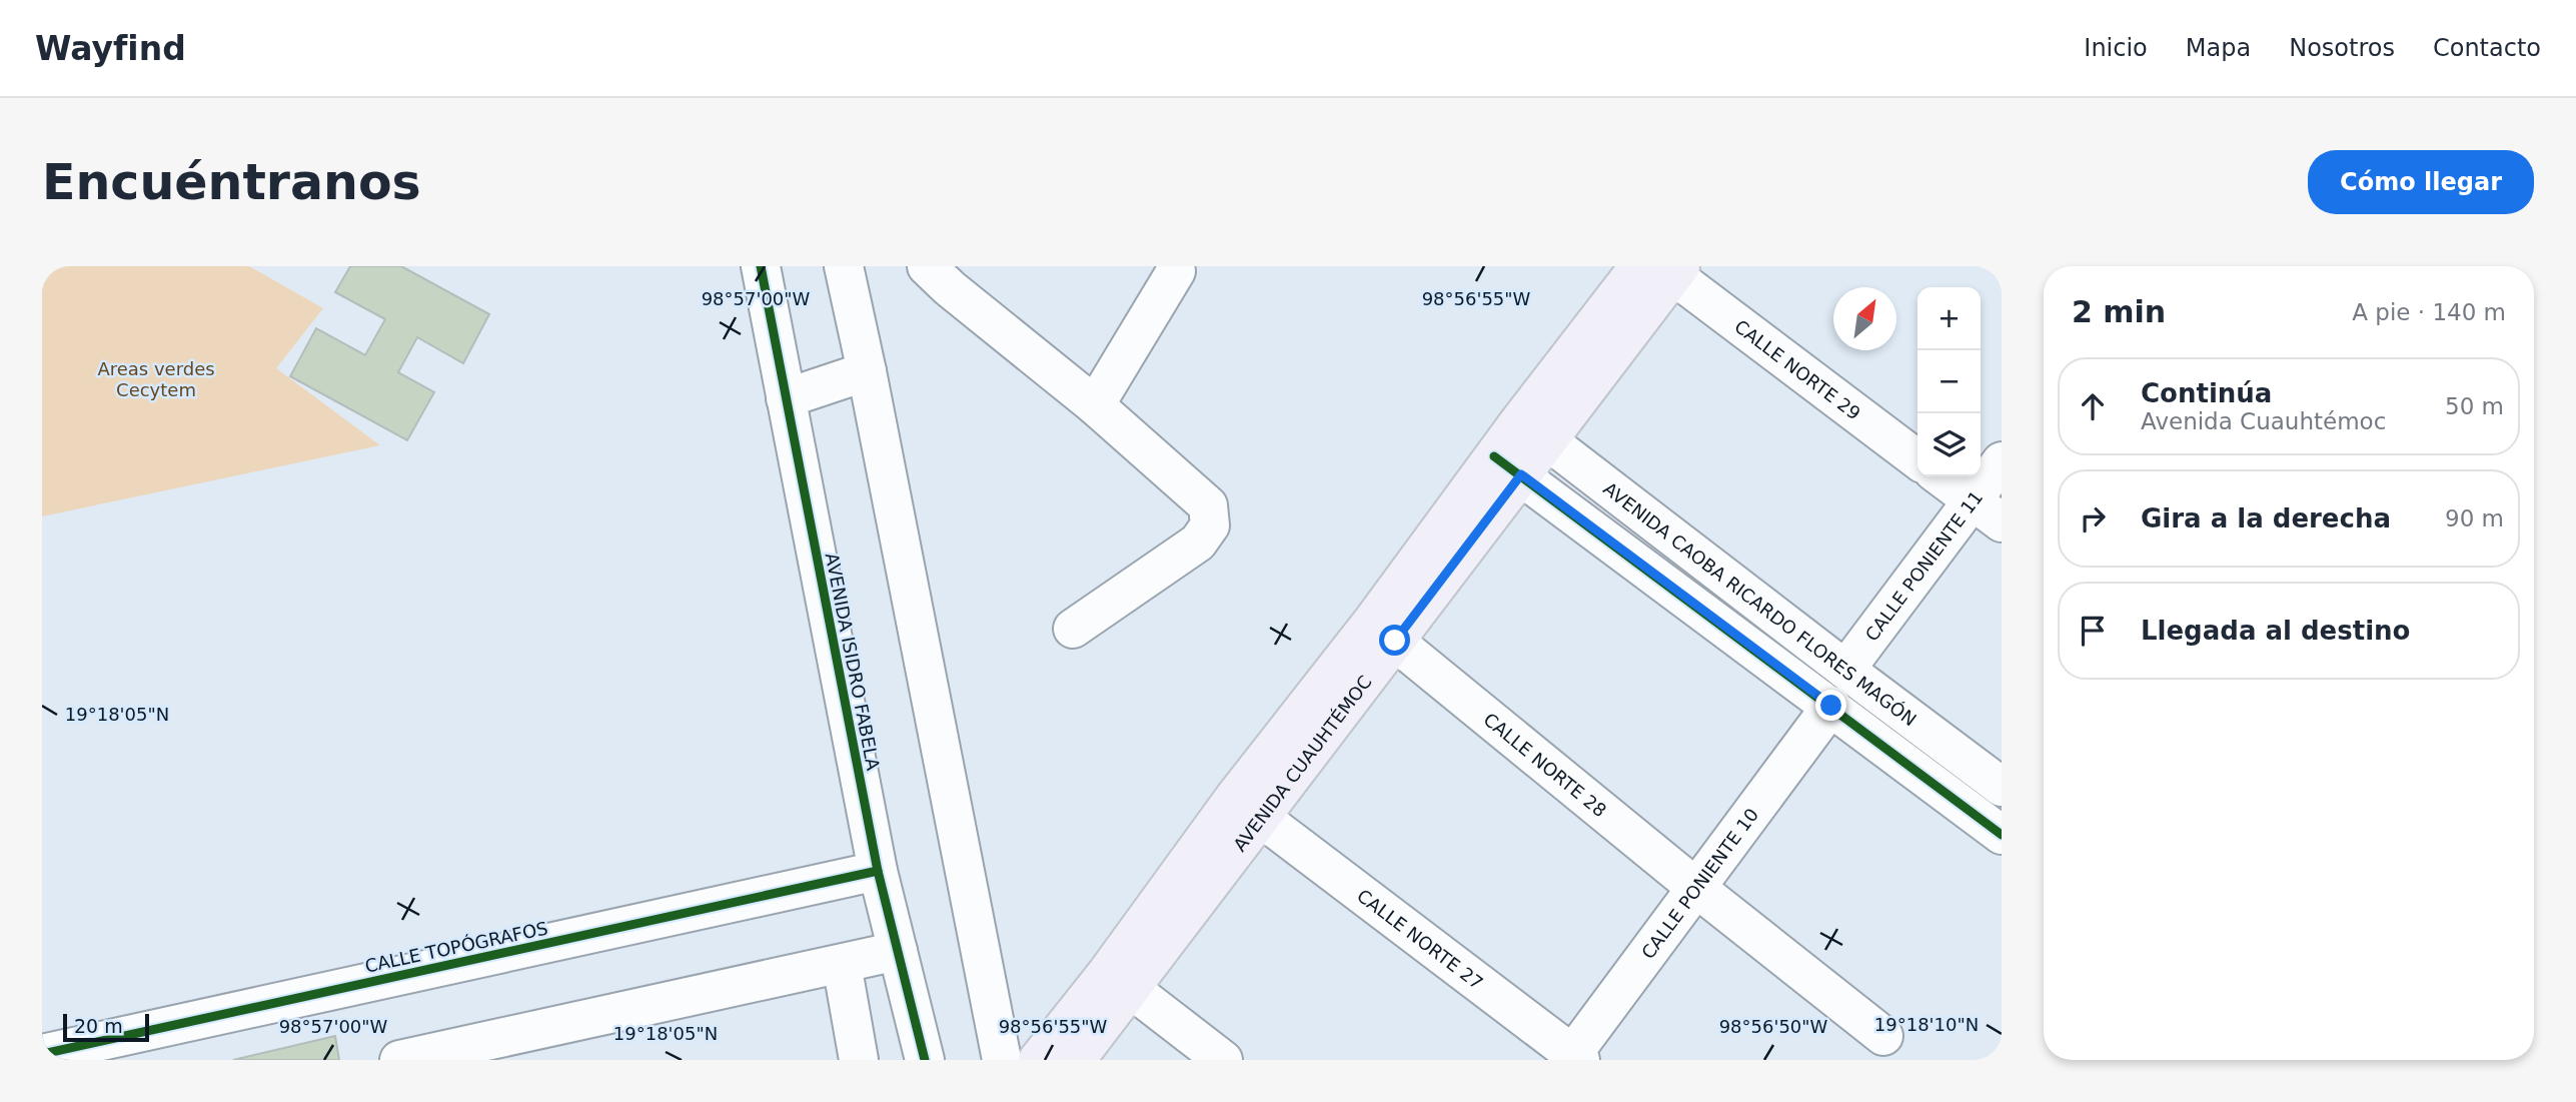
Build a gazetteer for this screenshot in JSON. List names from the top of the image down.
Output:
{
  "streets": {
    "main road": ["AVENIDA CUAUHTÉMOC"],
    "street": [
      "CALLE NORTE 29",
      "CALLE PONIENTE 11",
      "AVENIDA CAOBA RICARDO FLORES MAGÓN",
      "AVENIDA ISIDRO FABELA",
      "CALLE NORTE 28",
      "CALLE PONIENTE 10",
      "CALLE NORTE 27",
      "CALLE TOPÓGRAFOS"
    ]
  },
  "crossings": [
    ["CALLE NORTE 29", "AVENIDA CUAUHTÉMOC"],
    ["CALLE PONIENTE 11", "AVENIDA CAOBA RICARDO FLORES MAGÓN"],
    ["AVENIDA CAOBA RICARDO FLORES MAGÓN", "AVENIDA CUAUHTÉMOC"],
    ["AVENIDA ISIDRO FABELA", "CALLE TOPÓGRAFOS"],
    ["AVENIDA CUAUHTÉMOC", "CALLE NORTE 28"],
    ["AVENIDA CUAUHTÉMOC", "CALLE NORTE 27"],
    ["CALLE NORTE 28", "CALLE PONIENTE 10"],
    ["CALLE PONIENTE 10", "CALLE NORTE 27"]
  ],
  "parks": ["Areas verdes Cecytem"],
  "scale_bar": "20 m",
  "north": "top right",
  "page": {
    "header": "Wayfind",
    "nav": [
      "Inicio",
      "Mapa",
      "Nosotros",
      "Contacto"
    ],
    "buttons": "Cómo llegar",
    "title": "Encuéntranos",
    "heading": ["2 min", "A pie · 140 m"],
    "map_buttons": ["+", "−"],
    "list": [
      ["Continúa", "Avenida Cuauhtémoc", "50 m"],
      ["Gira a la derecha", "90 m"],
      "Llegada al destino"
    ],
    "scale": "20 m"
  },
  "coordinates": [
    "98°57'00\"W",
    "98°56'55\"W",
    "19°18'05\"N",
    "19°18'10\"N",
    "98°56'50\"W"
  ]
}
